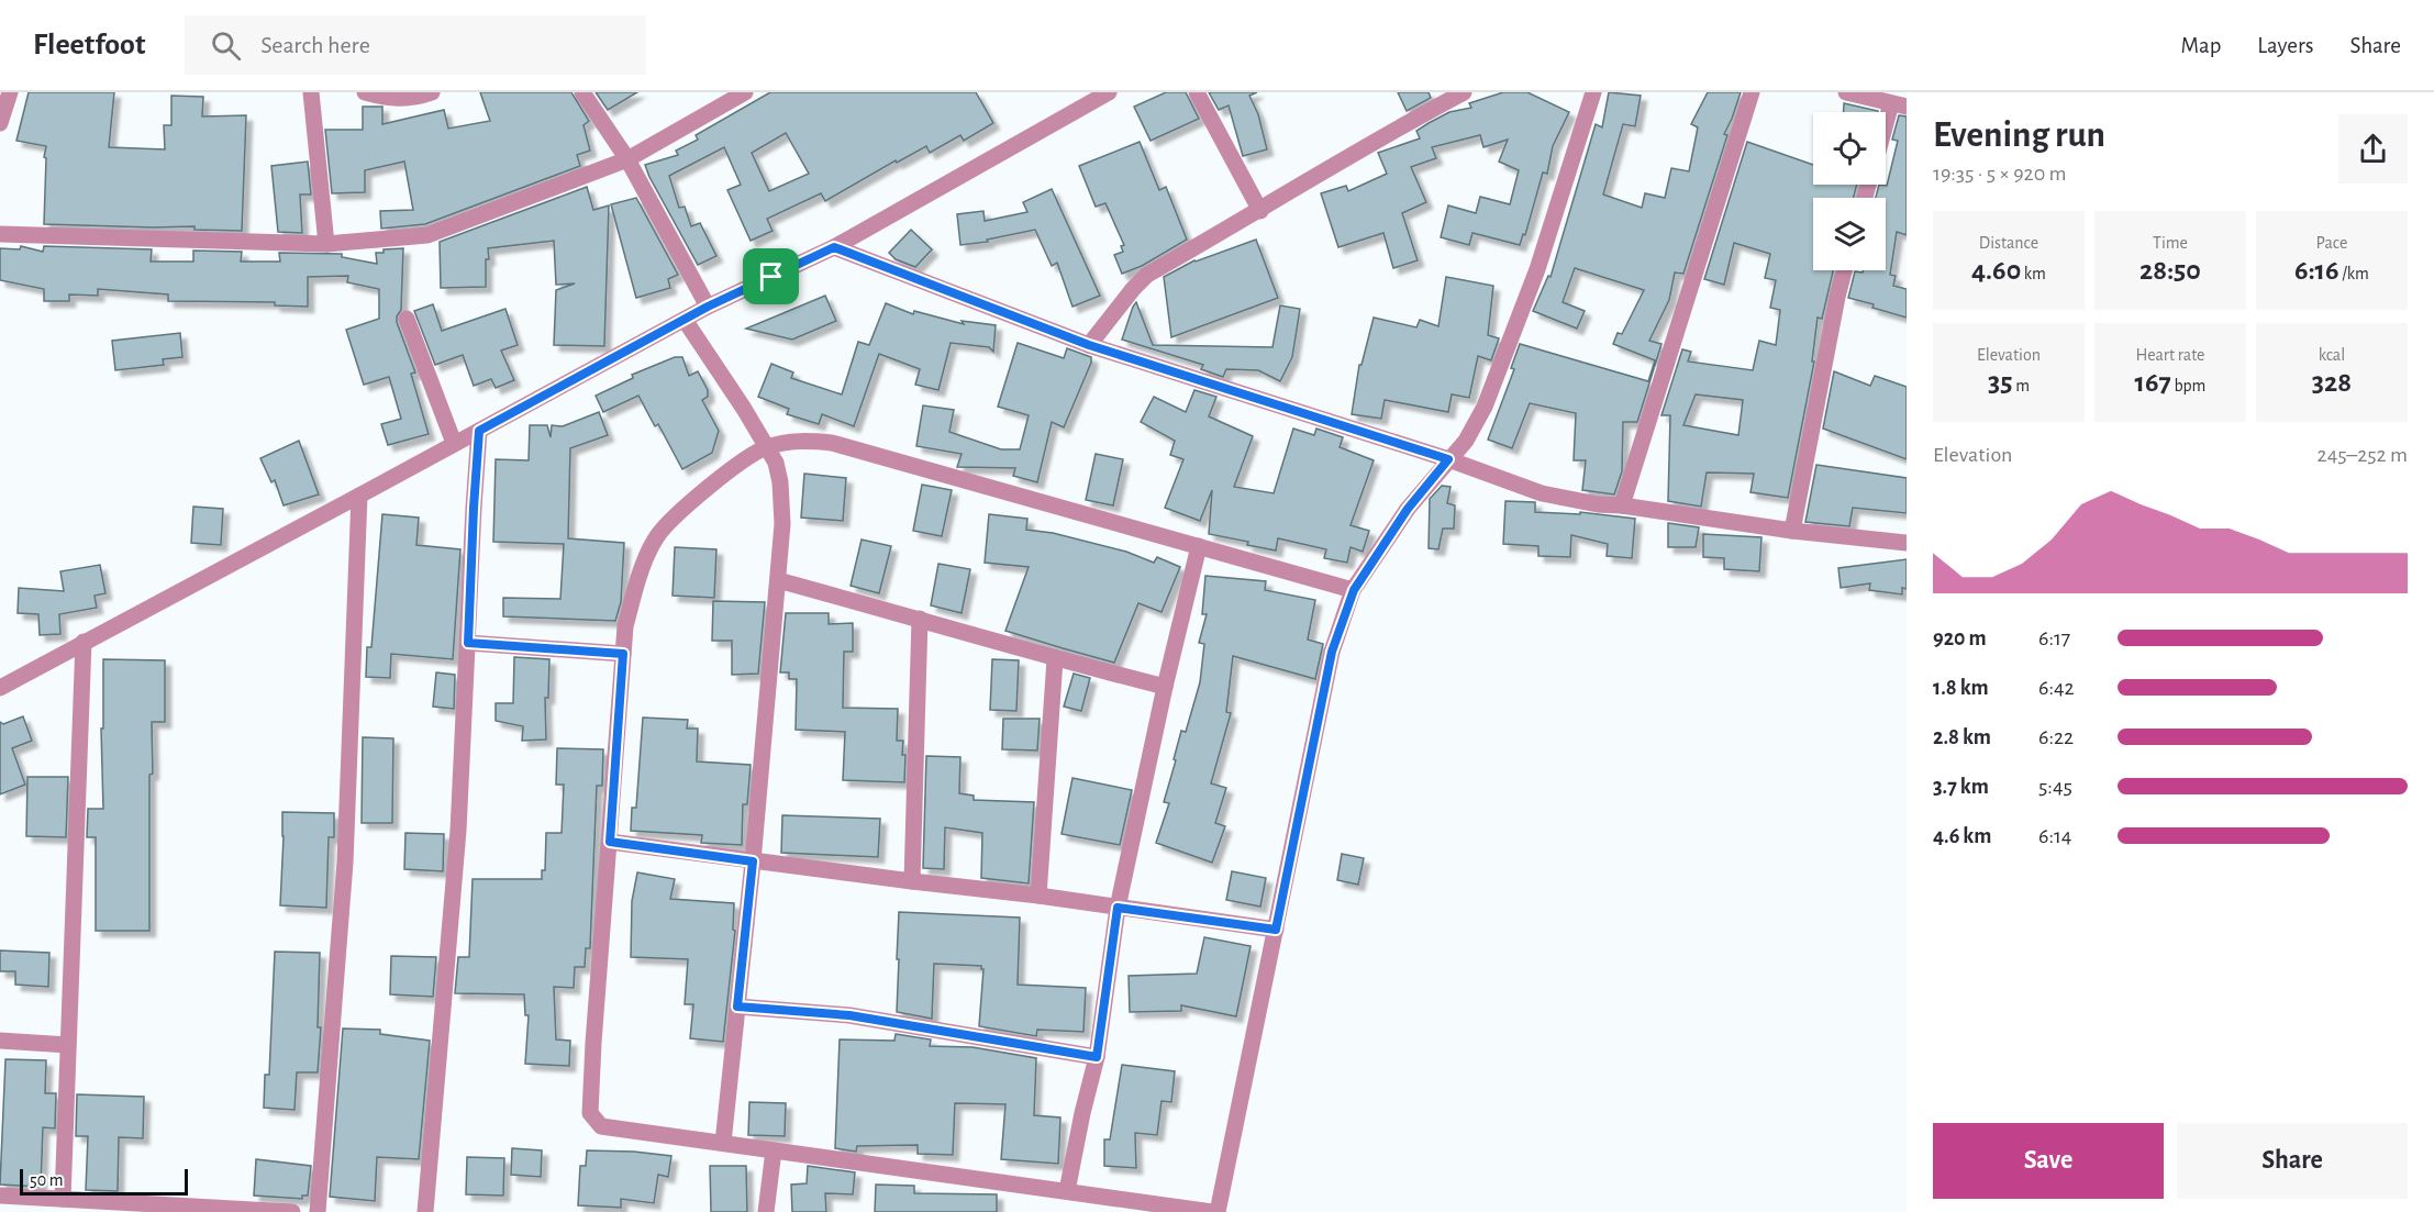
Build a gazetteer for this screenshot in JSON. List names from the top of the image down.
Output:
{
  "scale_bar": "50 m",
  "page": {
    "header": "Fleetfoot",
    "search": "Search here",
    "nav": ["Map", "Layers", "Share"],
    "heading": ["Evening run", "19:35 · 5 × 920 m"],
    "stats": [
      ["Distance", "4.60 km"],
      ["Time", "28:50"],
      ["Pace", "6:16 /km"],
      ["Elevation", "35 m"],
      ["Heart rate", "167 bpm"],
      ["kcal", "328"]
    ],
    "chart": ["Elevation", "245–252 m"],
    "list": [
      {
        "name": "920 m",
        "note": "6:17"
      },
      {
        "name": "1.8 km",
        "note": "6:42"
      },
      {
        "name": "2.8 km",
        "note": "6:22"
      },
      {
        "name": "3.7 km",
        "note": "5:45"
      },
      {
        "name": "4.6 km",
        "note": "6:14"
      }
    ],
    "buttons": ["Save", "Share"],
    "scale": "50 m"
  }
}
